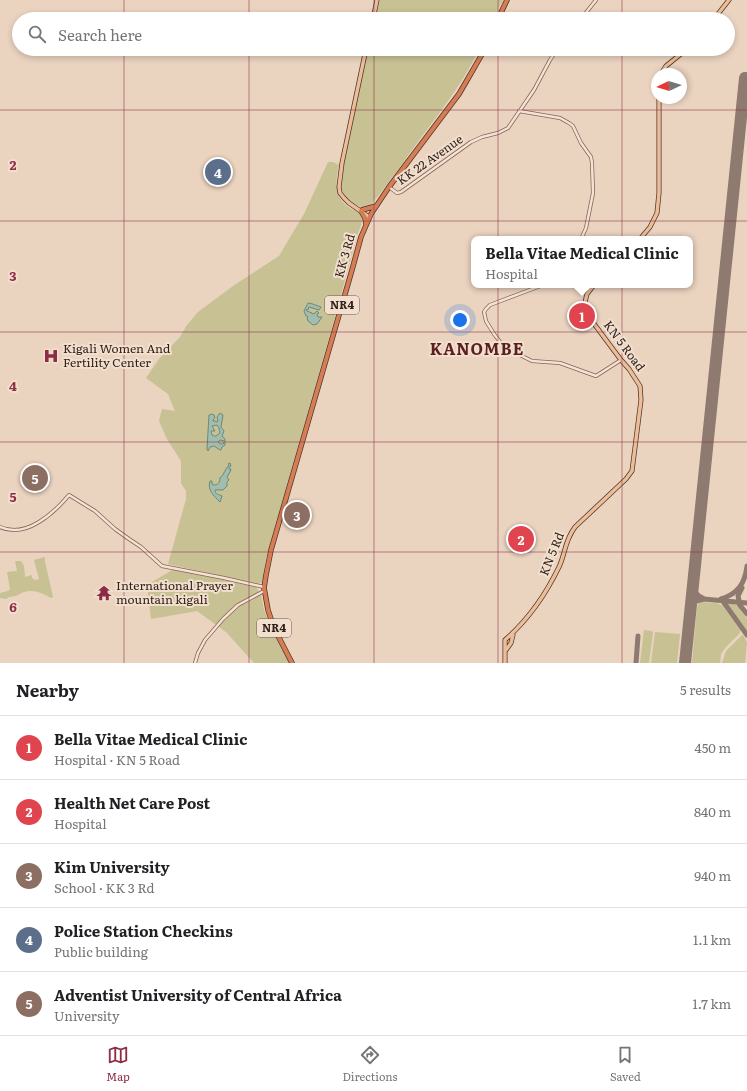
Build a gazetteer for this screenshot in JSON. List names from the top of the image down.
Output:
{
  "streets": {
    "highway": ["KK 3 Rd", "NR4"],
    "main road": ["KN 5 Road", "KN 5 Rd"],
    "street": ["KK 22 Avenue"]
  },
  "crossings": [
    ["KK 22 Avenue", "KK 3 Rd"],
    ["KK 3 Rd", "NR4"],
    ["KN 5 Road", "KN 5 Rd"]
  ],
  "districts": ["KANOMBE"],
  "places": {
    "hospital": ["Kigali Women And Fertility Center"],
    "temple": ["International Prayer mountain kigali"]
  },
  "north": "left",
  "page": {
    "search": "Search here",
    "pins": [
      "4",
      "1",
      "5",
      "3",
      "2"
    ],
    "popup": ["Bella Vitae Medical Clinic", "Hospital"],
    "heading": ["Nearby", "5 results"],
    "list": [
      {
        "mark": "1",
        "name": "Bella Vitae Medical Clinic",
        "note": "Hospital · KN 5 Road",
        "value": "450 m"
      },
      {
        "mark": "2",
        "name": "Health Net Care Post",
        "note": "Hospital",
        "value": "840 m"
      },
      {
        "mark": "3",
        "name": "Kim University",
        "note": "School · KK 3 Rd",
        "value": "940 m"
      },
      {
        "mark": "4",
        "name": "Police Station Checkins",
        "note": "Public building",
        "value": "1.1 km"
      },
      {
        "mark": "5",
        "name": "Adventist University of Central Africa",
        "note": "University",
        "value": "1.7 km"
      }
    ],
    "nav": ["Map", "Directions", "Saved"]
  },
  "grid": {
    "rows": [
      "2",
      "3",
      "4",
      "5",
      "6"
    ]
  }
}
